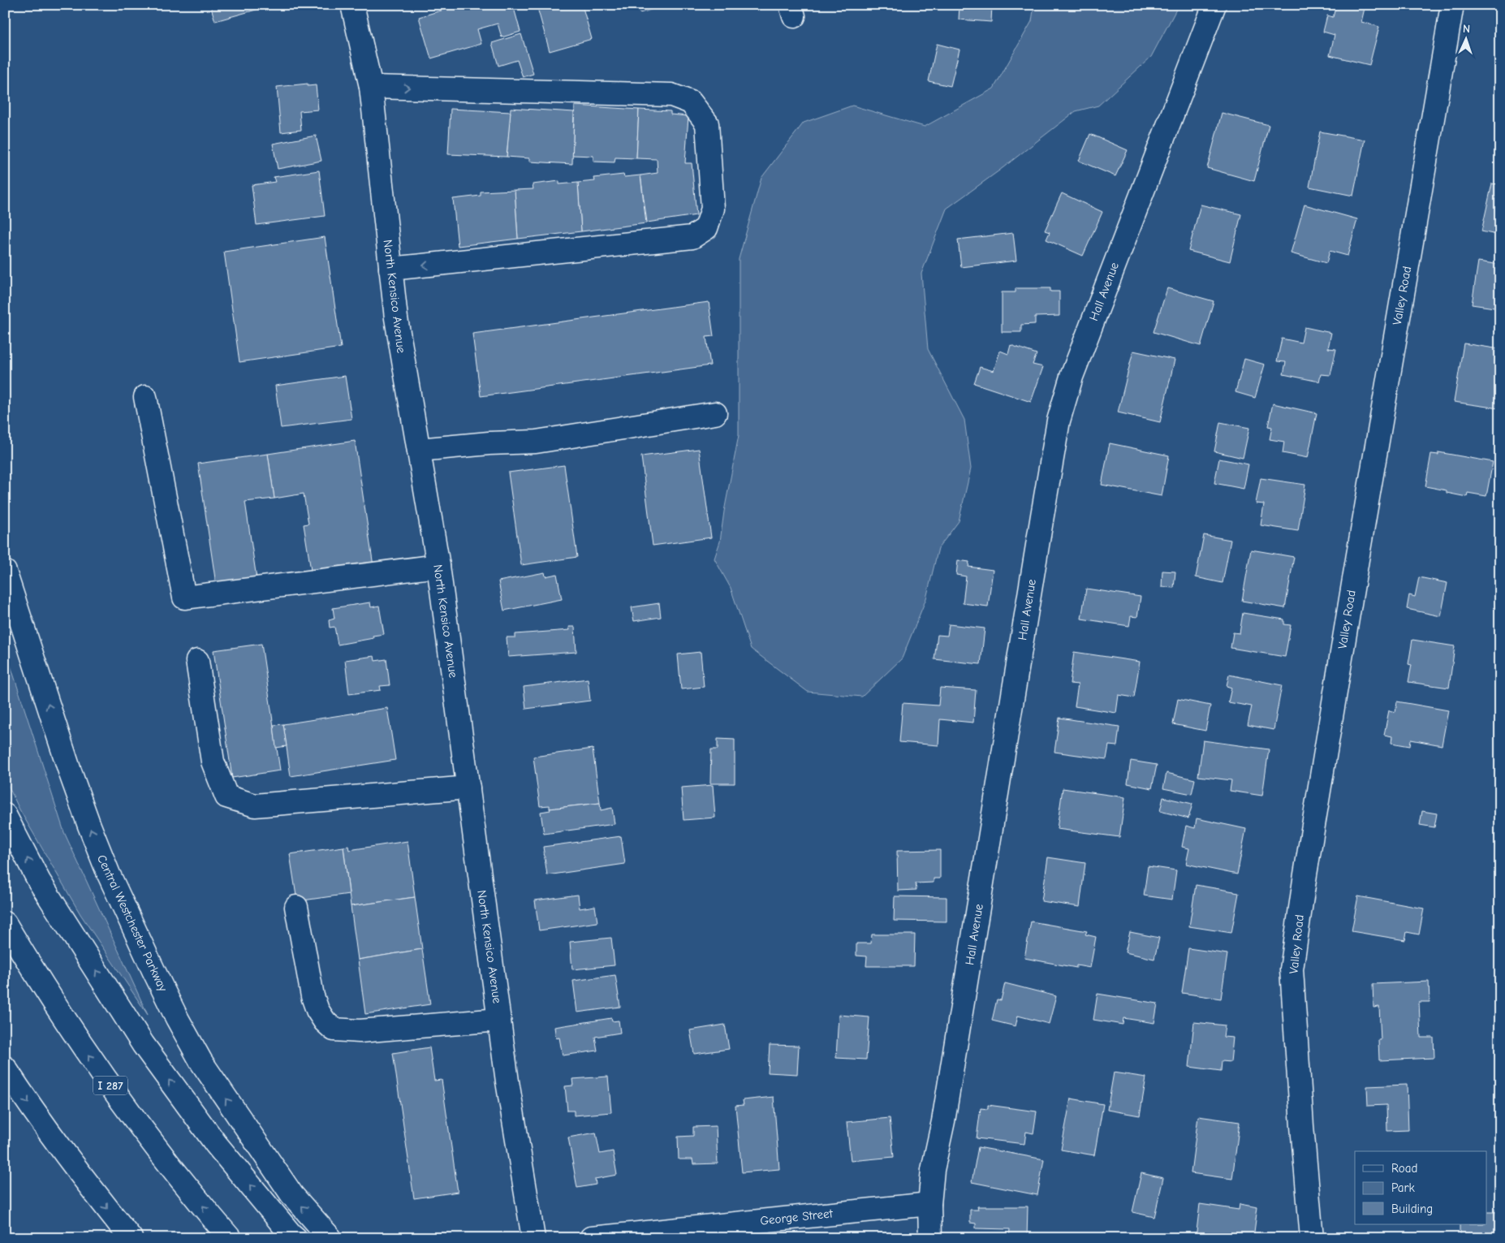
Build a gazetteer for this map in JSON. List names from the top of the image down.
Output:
{
  "streets": {
    "main road": [
      "Hall Avenue",
      "Valley Road",
      "North Kensico Avenue",
      "Central Westchester Parkway",
      "I 287",
      "George Street"
    ]
  },
  "crossings": [
    ["Hall Avenue", "George Street"]
  ],
  "legend": ["Road", "Park", "Building"],
  "north": "top"
}
